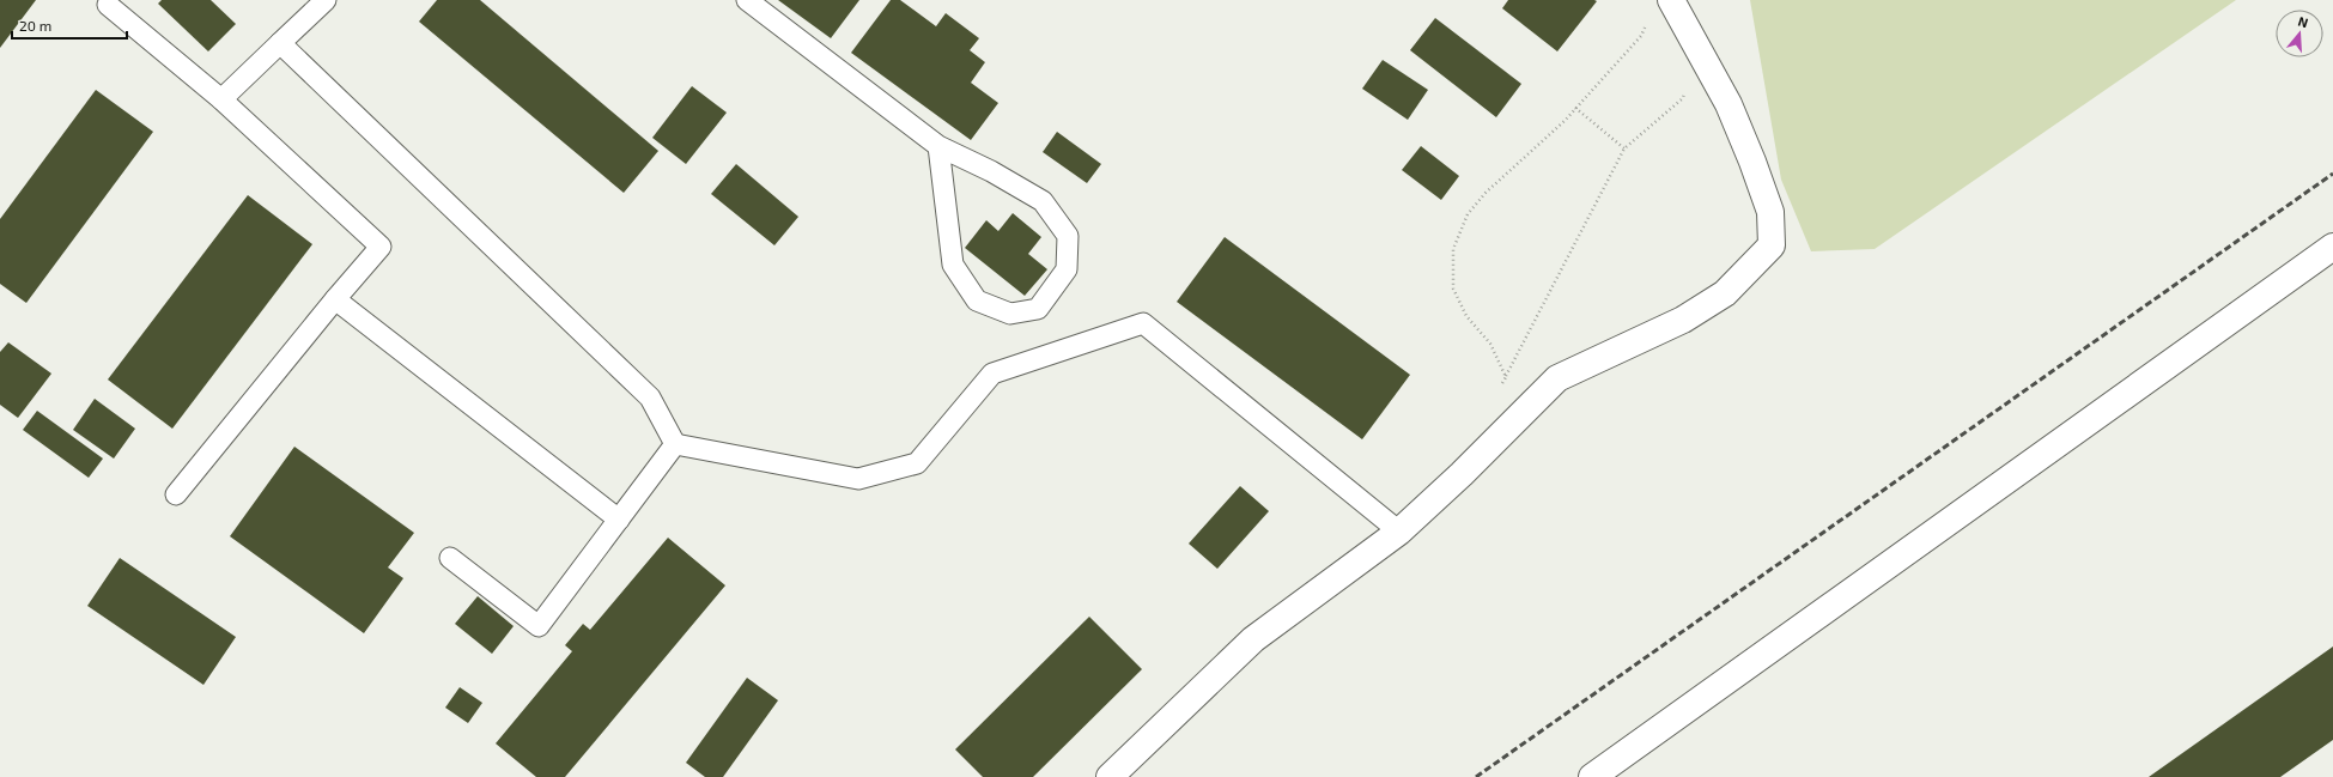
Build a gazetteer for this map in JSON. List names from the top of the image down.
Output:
{
  "scale_bar": "20 m",
  "north": "top"
}
